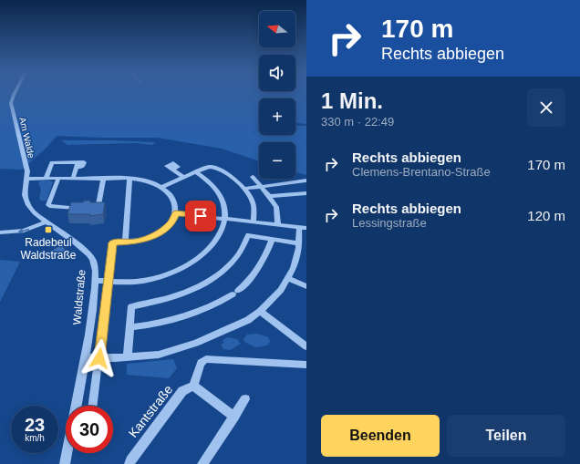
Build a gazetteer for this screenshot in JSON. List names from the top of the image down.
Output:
{
  "streets": {
    "street": ["Am Walde", "Waldstraße", "Kantstraße"]
  },
  "crossings": [
    ["Am Walde", "Waldstraße"]
  ],
  "places": {
    "transit": ["Radebeul Waldstraße"]
  },
  "north": "left",
  "page": {
    "turn": ["170 m", "Rechts abbiegen"],
    "map_buttons": ["+", "−"],
    "heading": ["1 Min.", "330 m · 22:49"],
    "list": [
      {
        "name": "Rechts abbiegen",
        "note": "Clemens-Brentano-Straße",
        "value": "170 m"
      },
      {
        "name": "Rechts abbiegen",
        "note": "Lessingstraße",
        "value": "120 m"
      }
    ],
    "speed": "23 km/h",
    "limit": "30",
    "buttons": ["Beenden", "Teilen"]
  }
}
